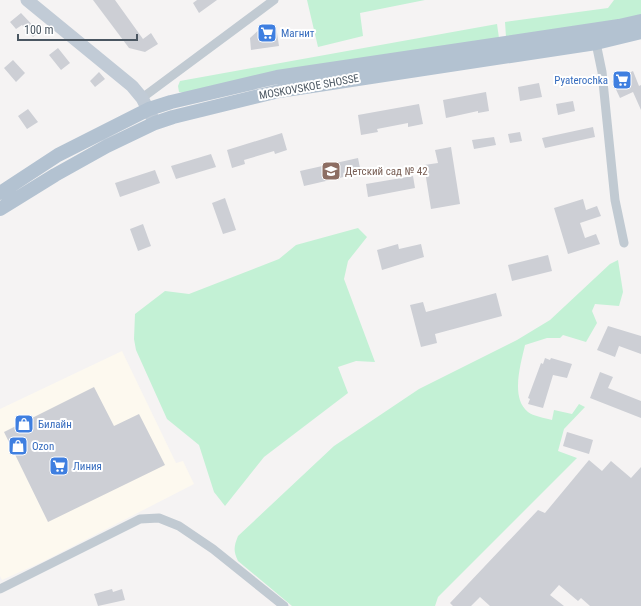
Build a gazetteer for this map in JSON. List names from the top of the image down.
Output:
{
  "streets": {
    "main road": ["MOSKOVSKOE SHOSSE"]
  },
  "places": {
    "supermarket": ["Магнит", "Pyaterochka", "Линия"],
    "school or university": ["Детский сад № 42"],
    "shop": ["Билайн", "Ozon"]
  },
  "scale_bar": "100 m"
}
